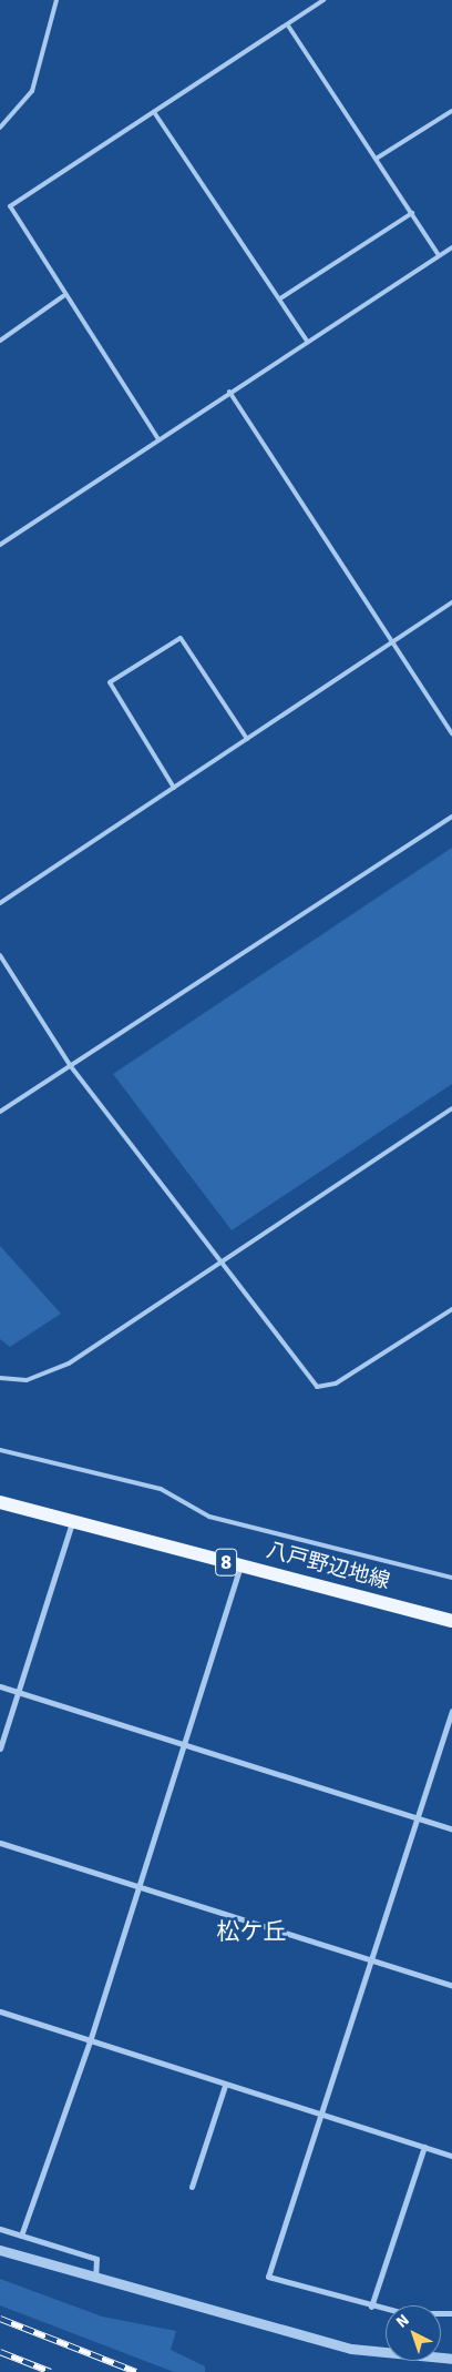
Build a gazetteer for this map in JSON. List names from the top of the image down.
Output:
{
  "streets": {
    "main road": ["8", "八戸野辺地線"]
  },
  "districts": ["松ケ丘"],
  "north": "top left"
}
